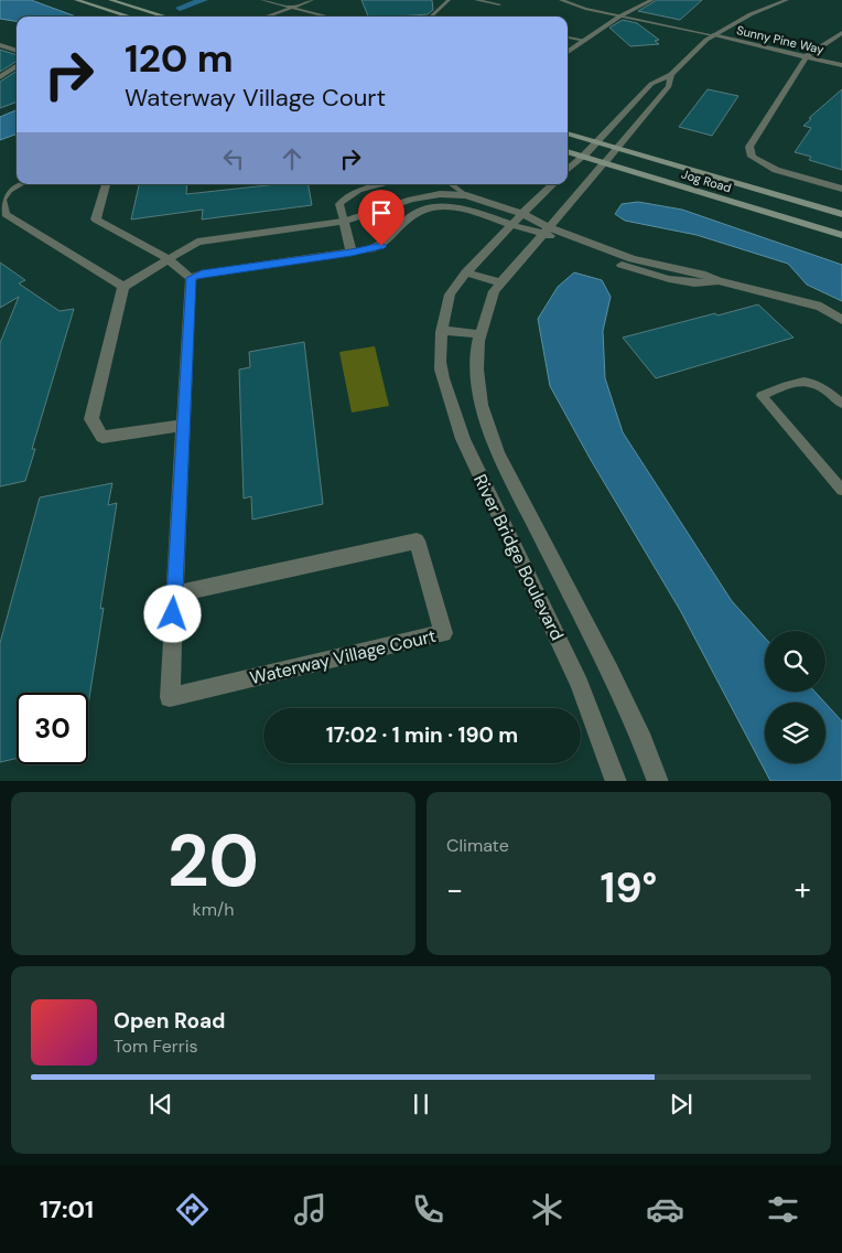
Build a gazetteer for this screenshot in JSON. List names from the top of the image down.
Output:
{
  "streets": {
    "main road": ["Jog Road"],
    "street": ["Sunny Pine Way", "River Bridge Boulevard", "Waterway Village Court"]
  },
  "crossings": [
    ["Jog Road", "River Bridge Boulevard"]
  ],
  "page": {
    "turn": ["120 m", "Waterway Village Court"],
    "limit": "30",
    "trip": "17:02 · 1 min · 190 m",
    "tile": [
      ["20", "km/h"],
      "Climate"
    ],
    "heat": ["−", "19°", "+"],
    "song": ["Open Road", "Tom Ferris"],
    "tabs": "17:01"
  }
}
